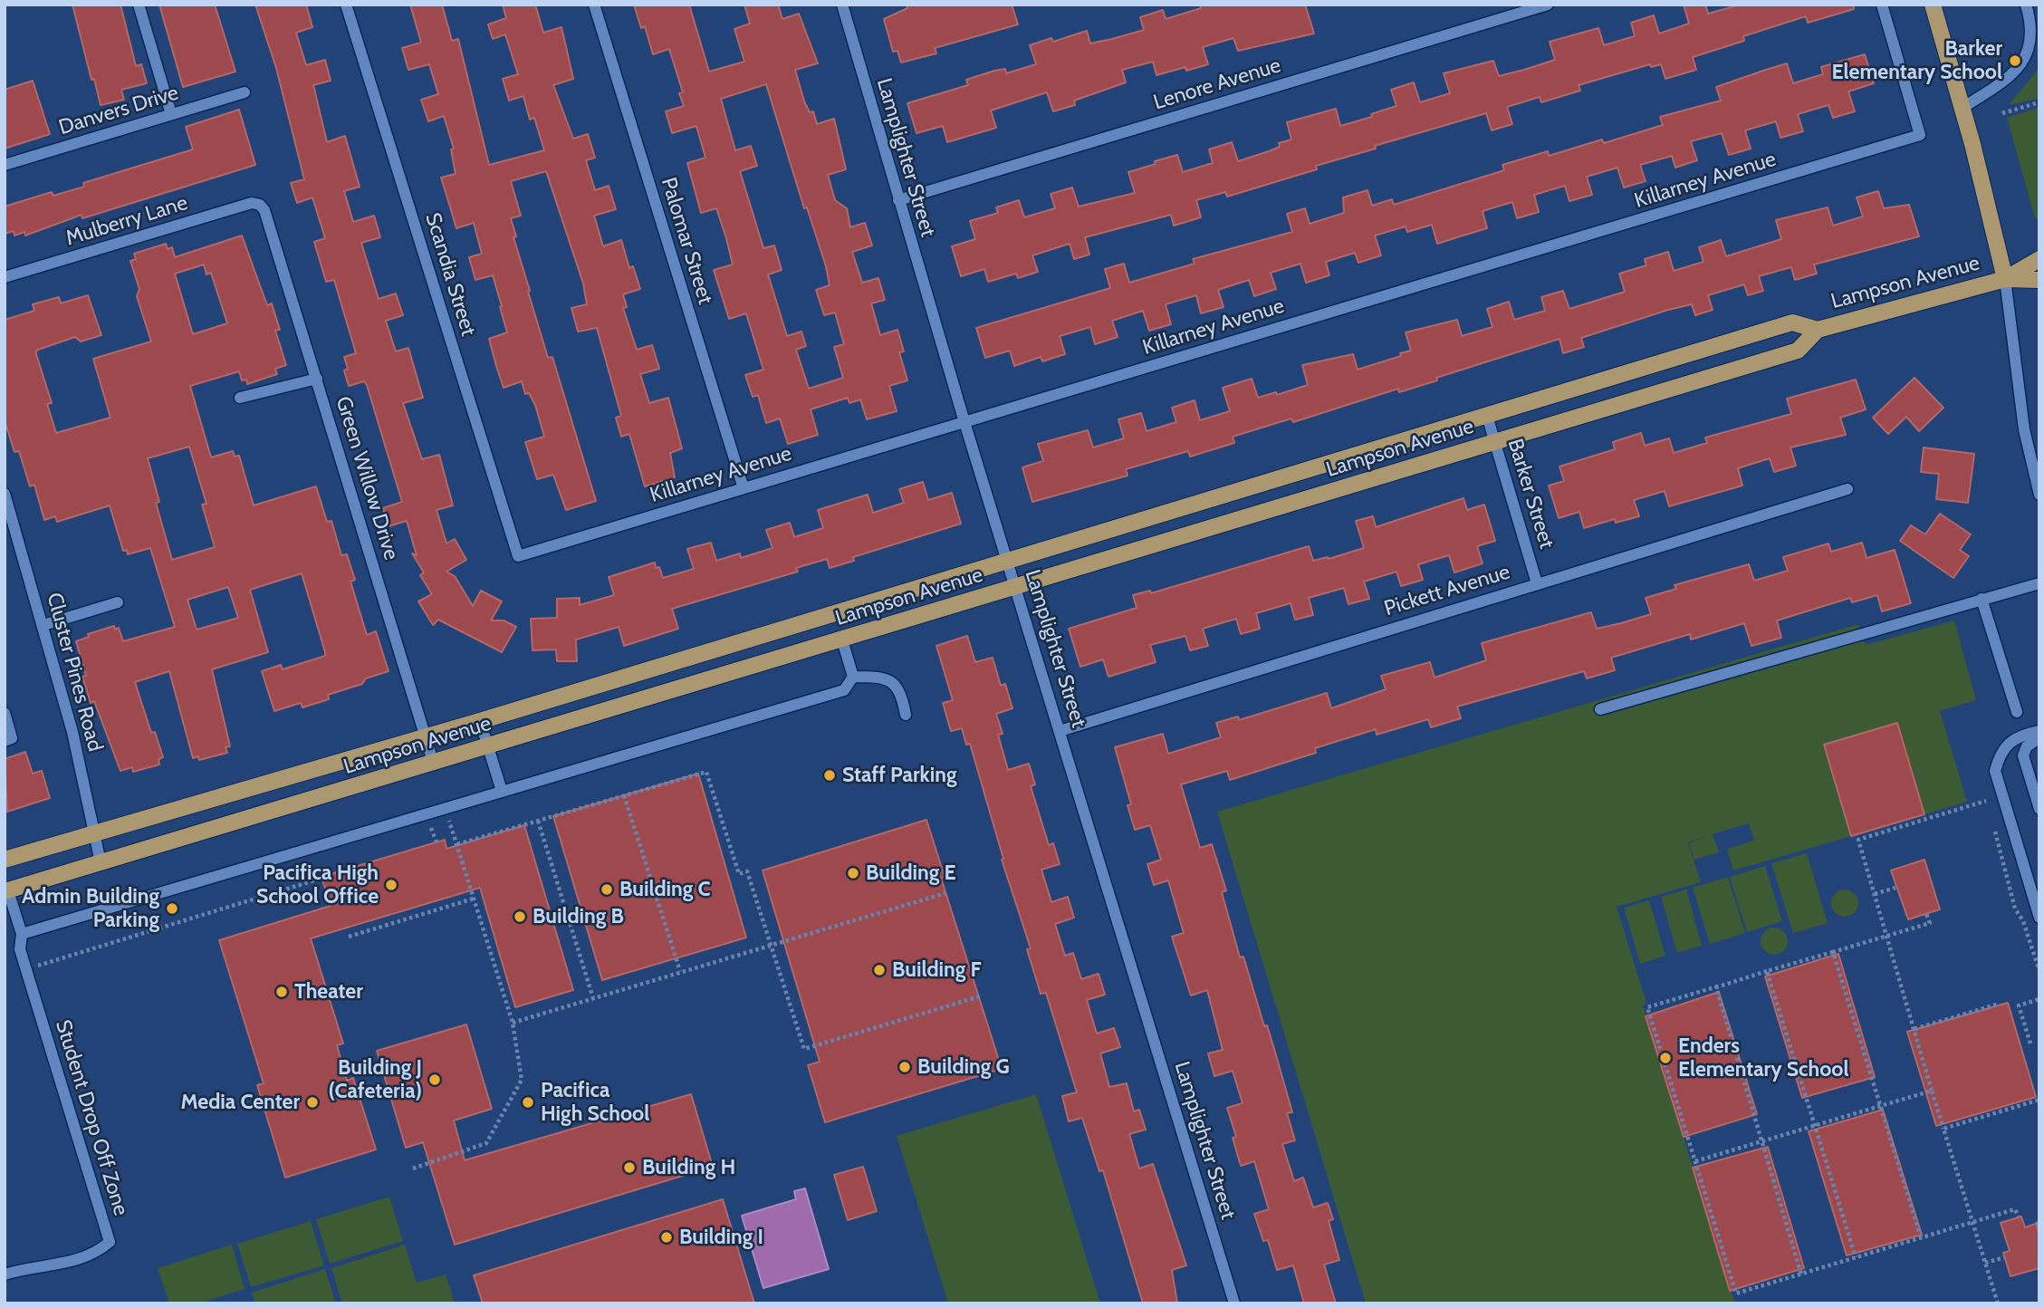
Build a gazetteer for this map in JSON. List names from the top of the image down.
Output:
{
  "streets": {
    "main road": ["Lampson Avenue"],
    "street": [
      "Lenore Avenue",
      "Danvers Drive",
      "Lamplighter Street",
      "Killarney Avenue",
      "Mulberry Lane",
      "Palomar Street",
      "Scandia Street",
      "Green Willow Drive",
      "Barker Street",
      "Pickett Avenue",
      "Cluster Pines Road",
      "Student Drop Off Zone"
    ]
  },
  "crossings": [
    ["Lenore Avenue", "Lamplighter Street"],
    ["Lamplighter Street", "Killarney Avenue"],
    ["Lamplighter Street", "Lampson Avenue"],
    ["Lamplighter Street", "Pickett Avenue"],
    ["Killarney Avenue", "Palomar Street"],
    ["Killarney Avenue", "Scandia Street"],
    ["Mulberry Lane", "Green Willow Drive"],
    ["Lampson Avenue", "Green Willow Drive"],
    ["Lampson Avenue", "Barker Street"],
    ["Lampson Avenue", "Cluster Pines Road"],
    ["Lampson Avenue", "Student Drop Off Zone"],
    ["Barker Street", "Pickett Avenue"]
  ],
  "places": [
    "Barker Elementary School",
    "Staff Parking",
    "Building E",
    "Pacifica High School Office",
    "Building C",
    "Admin Building Parking",
    "Building B",
    "Building F",
    "Theater",
    "Enders Elementary School",
    "Building G",
    "Building J (Cafeteria)",
    "Media Center",
    "Pacifica High School",
    "Building H",
    "Building I"
  ]
}
